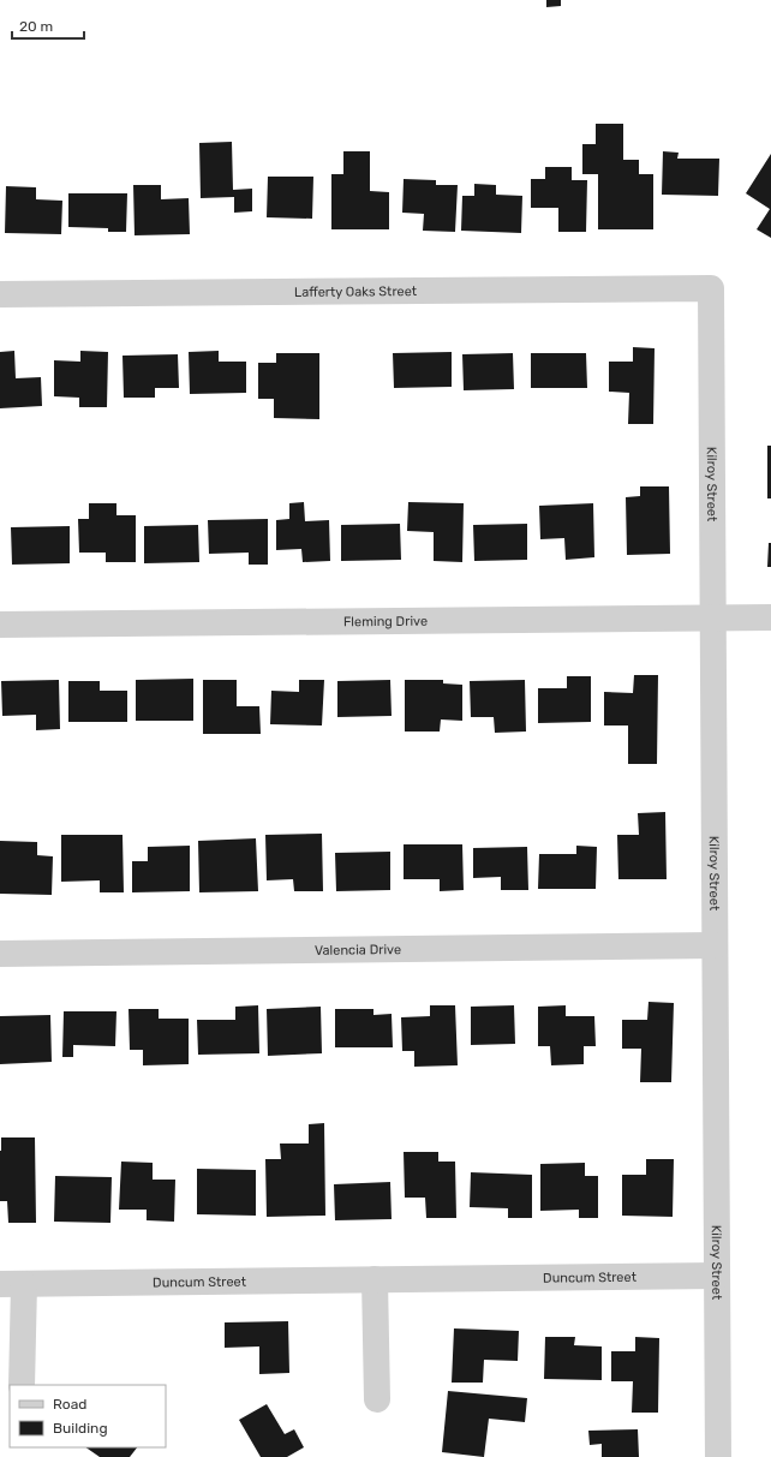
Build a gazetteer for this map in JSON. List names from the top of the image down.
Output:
{
  "streets": {
    "street": [
      "Lafferty Oaks Street",
      "Kilroy Street",
      "Fleming Drive",
      "Valencia Drive",
      "Duncum Street"
    ]
  },
  "crossings": [
    ["Lafferty Oaks Street", "Kilroy Street"],
    ["Kilroy Street", "Fleming Drive"],
    ["Kilroy Street", "Valencia Drive"],
    ["Kilroy Street", "Duncum Street"]
  ],
  "legend": ["Road", "Building"],
  "scale_bar": "20 m"
}
